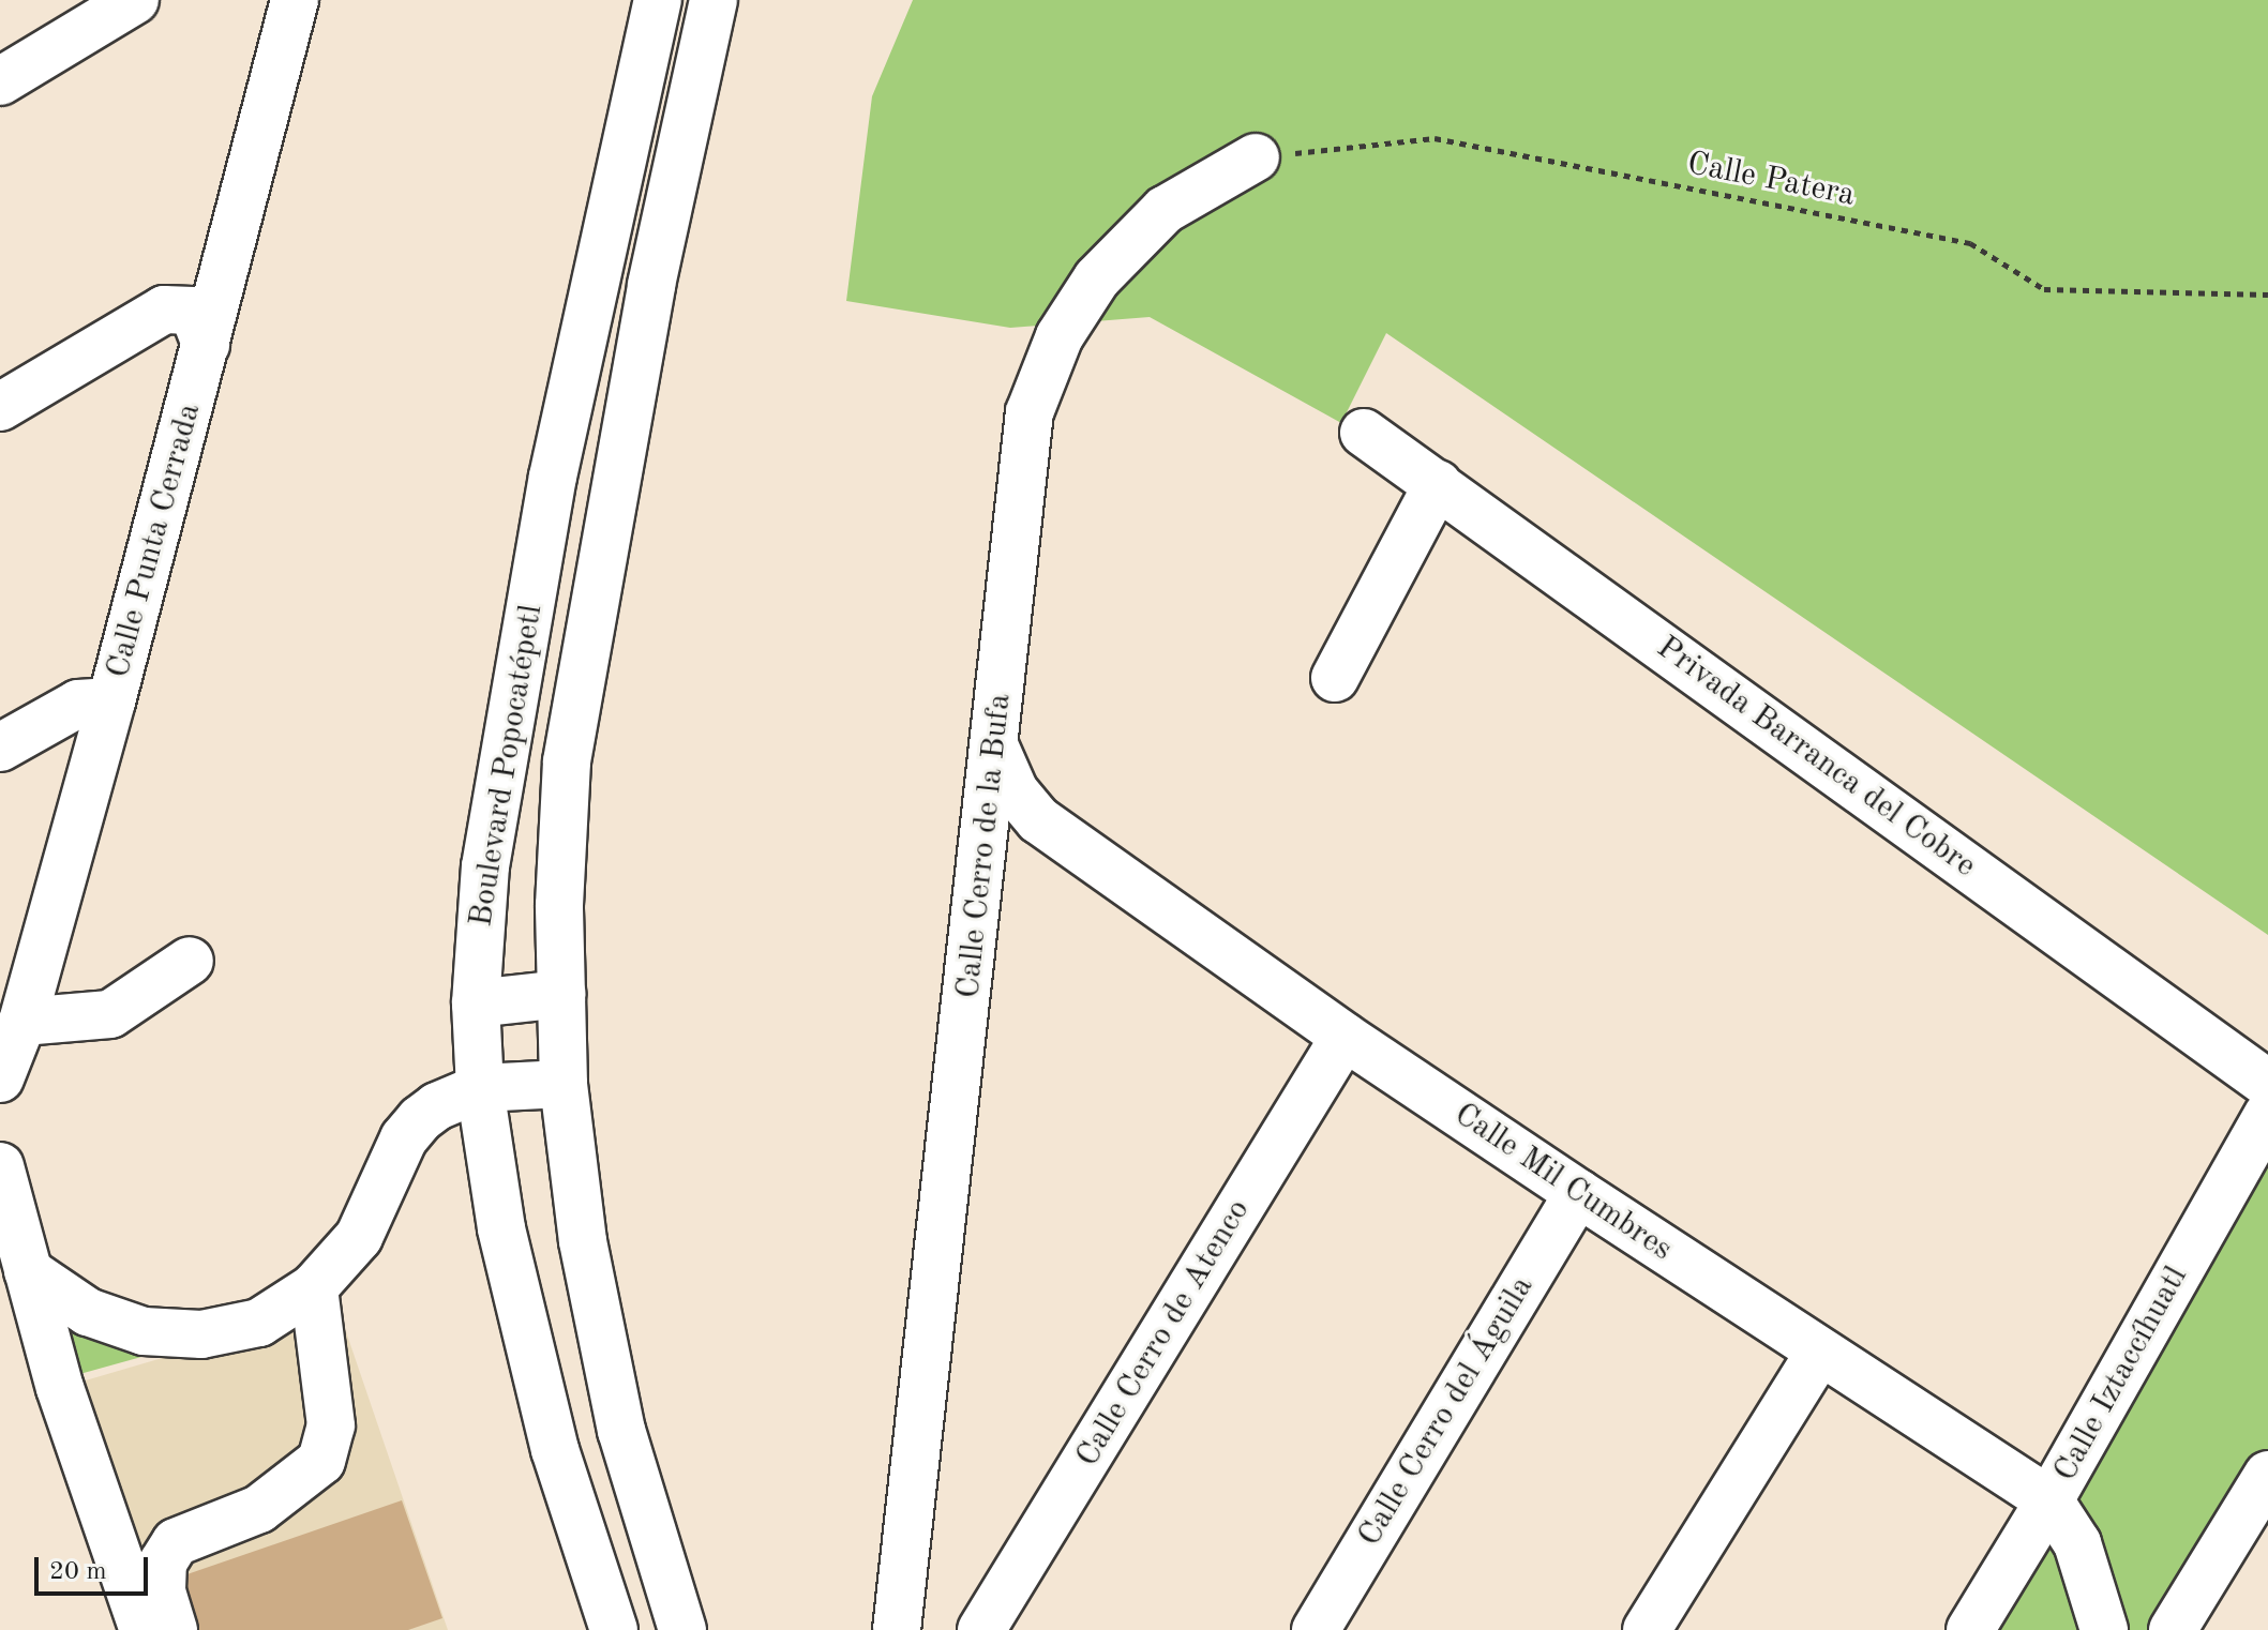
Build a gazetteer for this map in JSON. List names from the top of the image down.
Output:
{
  "streets": {
    "street": [
      "Calle Punta Cerrada",
      "Privada Barranca del Cobre",
      "Boulevard Popocatépetl",
      "Calle Cerro de la Bufa",
      "Calle Mil Cumbres",
      "Calle Cerro de Atenco",
      "Calle Iztaccíhuatl",
      "Calle Cerro del Águila"
    ],
    "path": ["Calle Patera"]
  },
  "crossings": [
    ["Calle Patera", "Calle Cerro de la Bufa"],
    ["Calle Cerro de la Bufa", "Calle Mil Cumbres"],
    ["Calle Mil Cumbres", "Calle Cerro de Atenco"],
    ["Calle Mil Cumbres", "Calle Iztaccíhuatl"],
    ["Calle Mil Cumbres", "Calle Cerro del Águila"]
  ],
  "scale_bar": "20 m"
}
